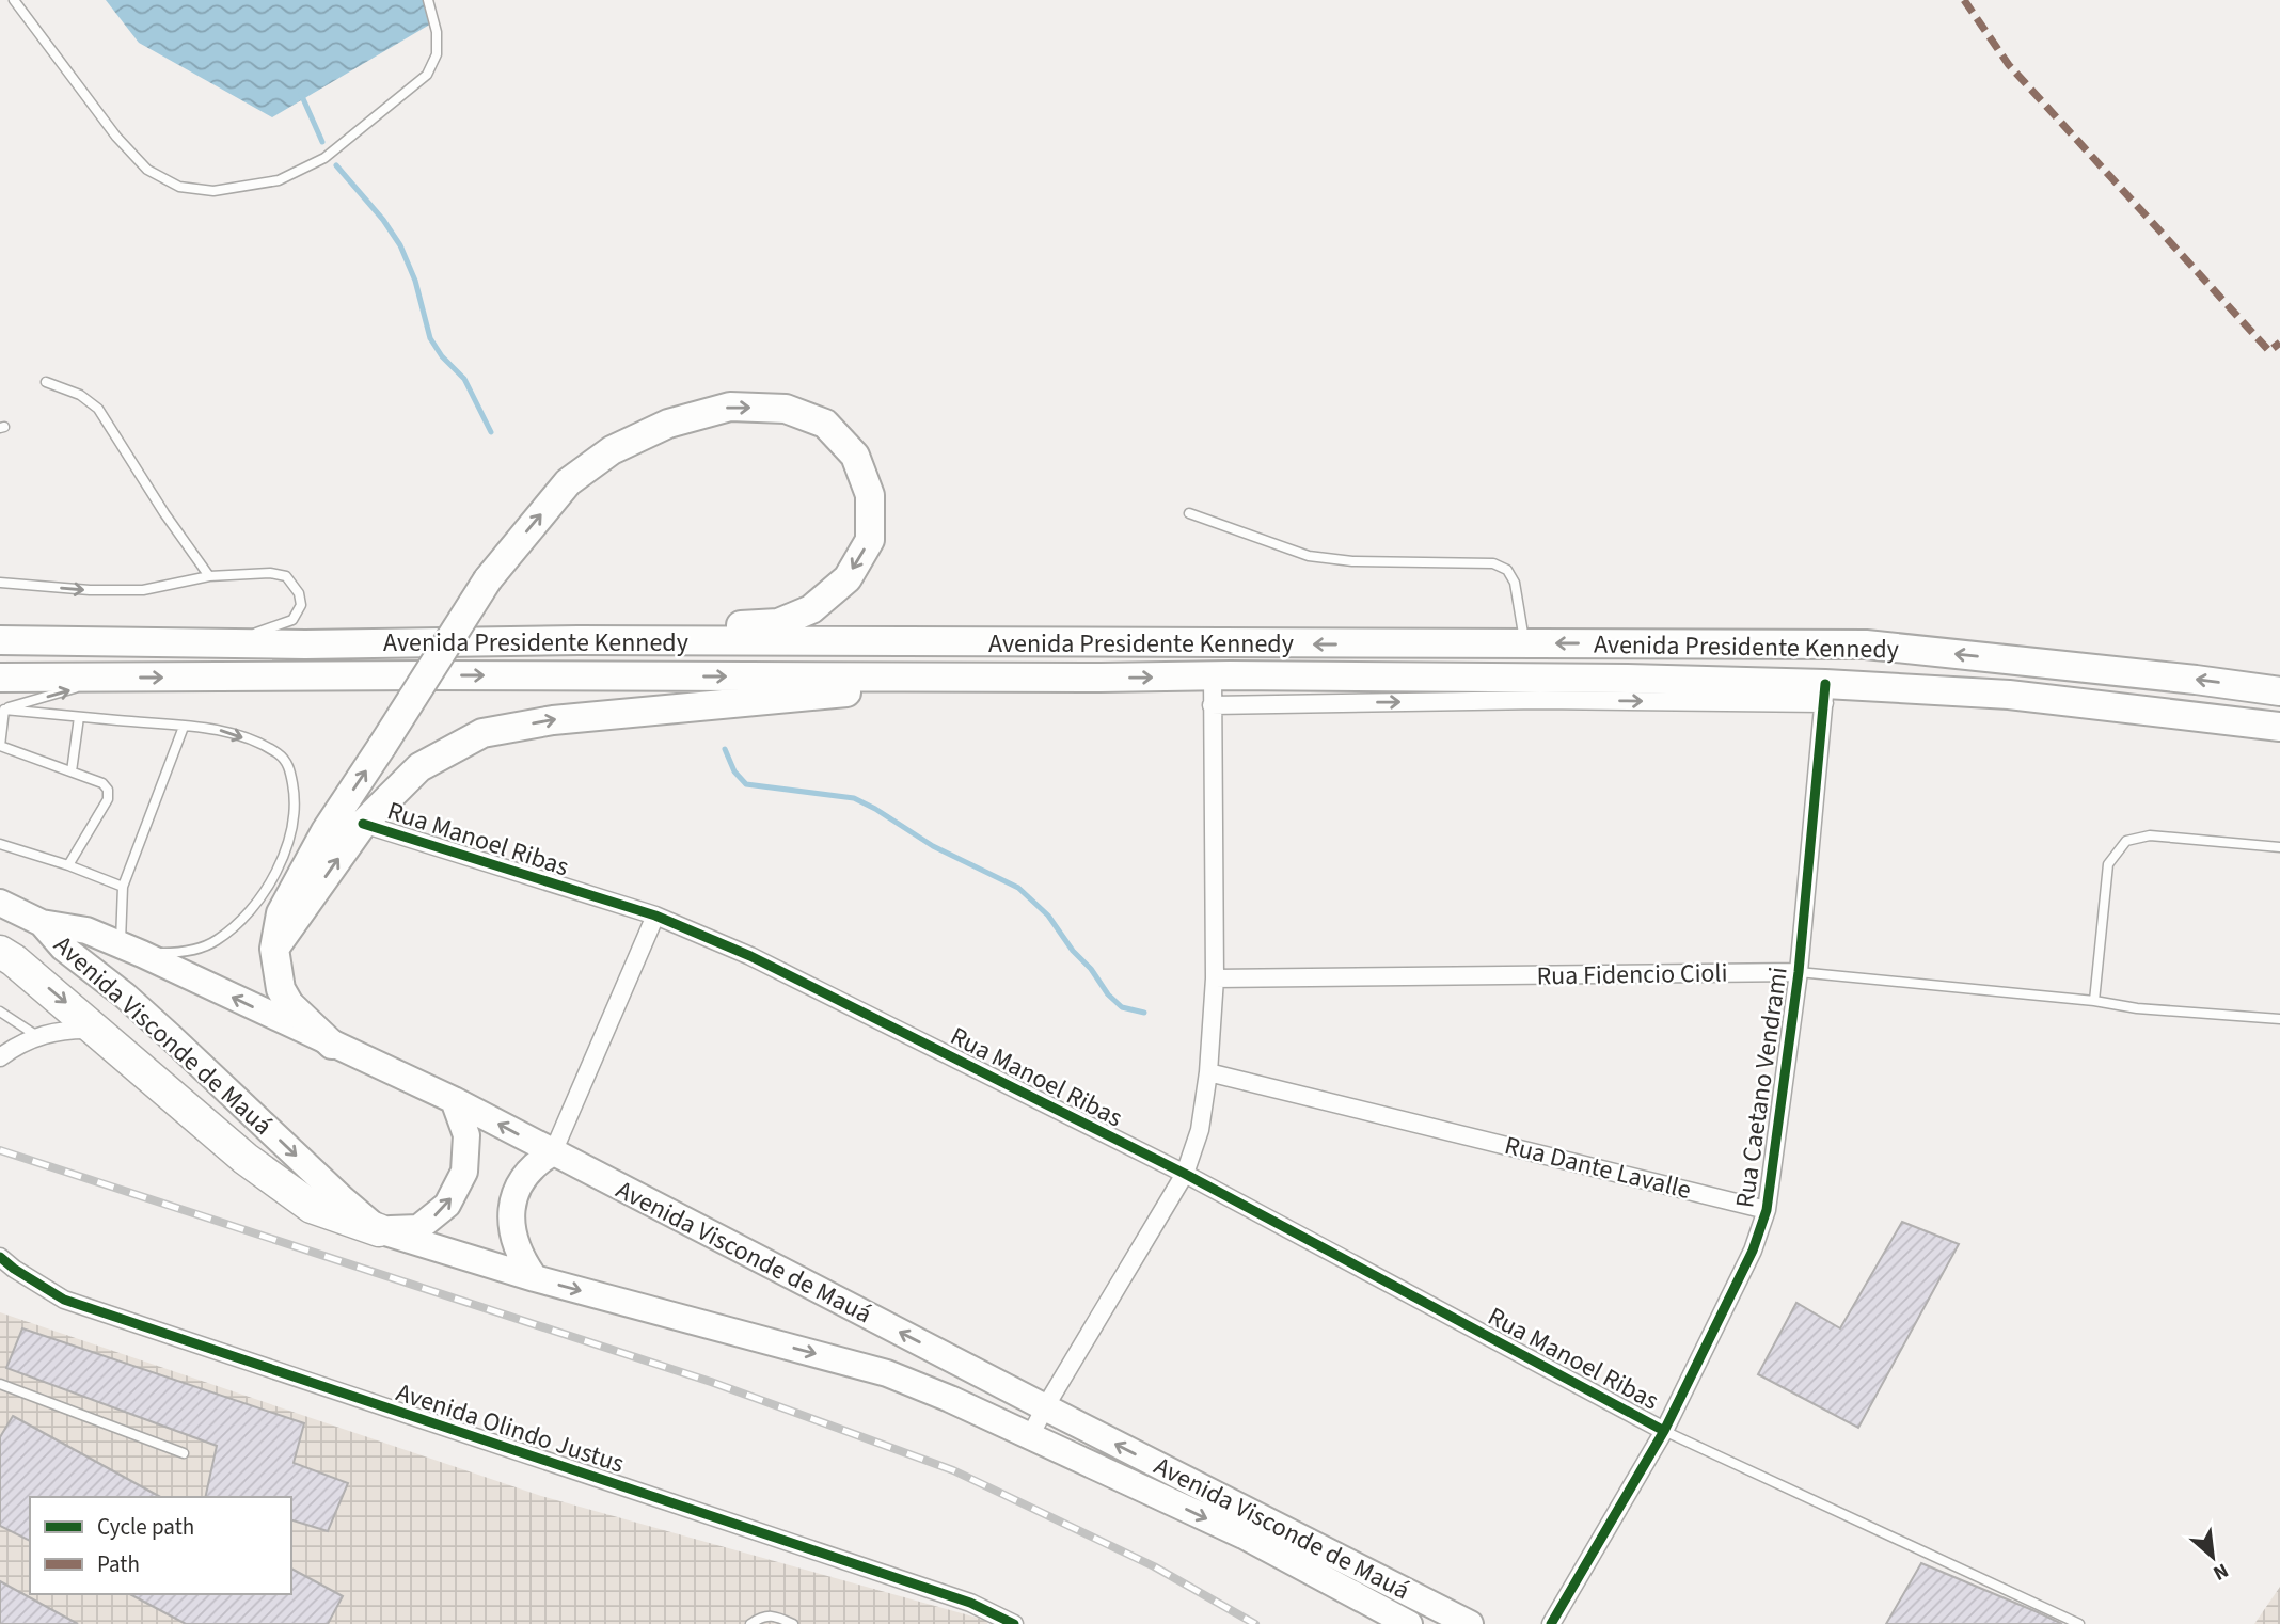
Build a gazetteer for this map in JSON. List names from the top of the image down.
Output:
{
  "streets": {
    "highway": ["Avenida Presidente Kennedy"],
    "main road": ["Avenida Visconde de Mauá"],
    "street": [
      "Rua Manoel Ribas",
      "Rua Fidencio Cioli",
      "Rua Caetano Vendrami",
      "Rua Dante Lavalle",
      "Avenida Olindo Justus"
    ]
  },
  "crossings": [
    ["Avenida Presidente Kennedy", "Rua Caetano Vendrami"],
    ["Rua Manoel Ribas", "Rua Caetano Vendrami"],
    ["Rua Fidencio Cioli", "Rua Caetano Vendrami"],
    ["Rua Caetano Vendrami", "Rua Dante Lavalle"]
  ],
  "legend": ["Cycle path", "Path"],
  "north": "bottom right"
}
